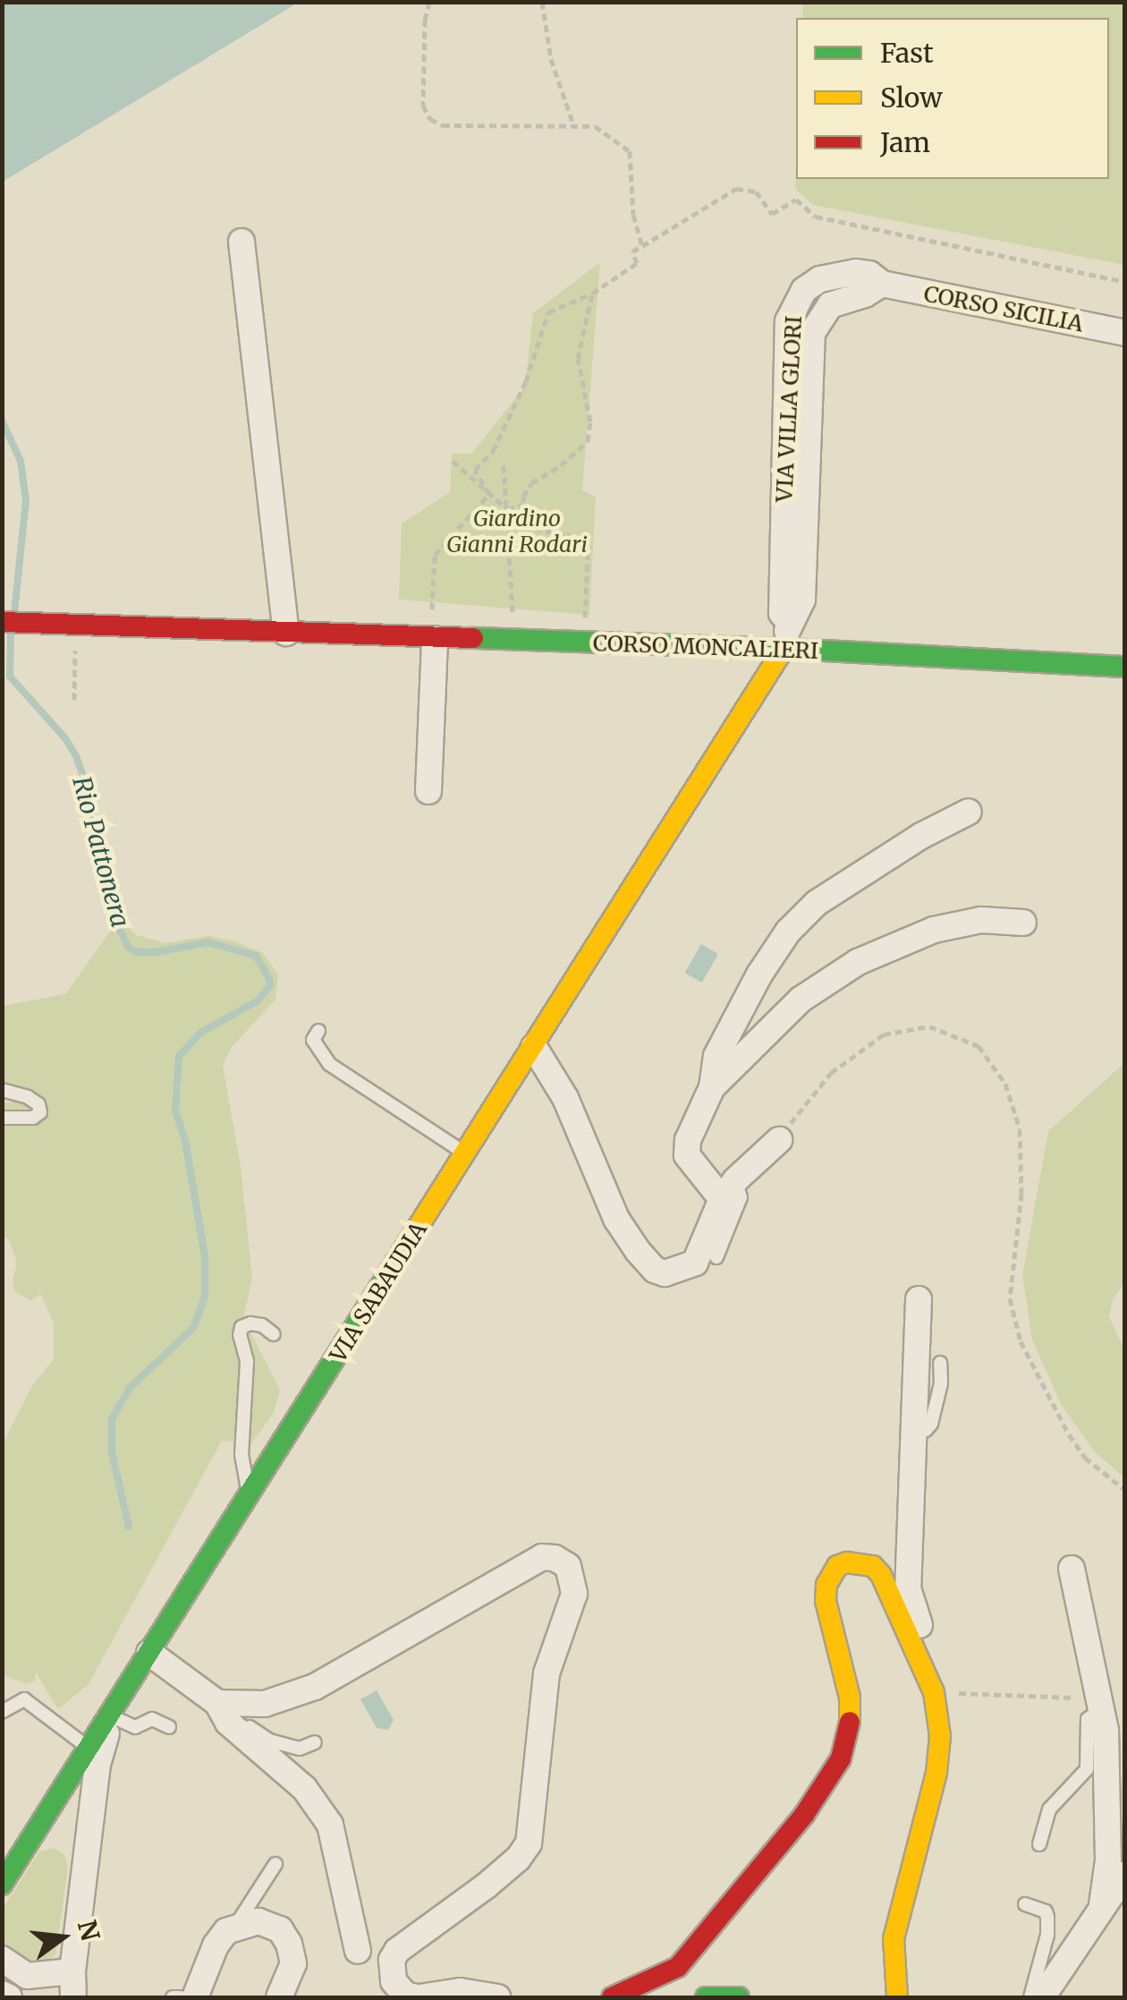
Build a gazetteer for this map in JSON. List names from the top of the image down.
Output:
{
  "streets": {
    "street": [
      "CORSO SICILIA",
      "VIA VILLA GLORI",
      "CORSO MONCALIERI",
      "VIA SABAUDIA"
    ]
  },
  "crossings": [
    ["CORSO SICILIA", "VIA VILLA GLORI"],
    ["VIA VILLA GLORI", "CORSO MONCALIERI"],
    ["VIA VILLA GLORI", "VIA SABAUDIA"],
    ["CORSO MONCALIERI", "VIA SABAUDIA"]
  ],
  "water": ["Rio Pattonera"],
  "parks": ["Giardino Gianni Rodari"],
  "legend": ["Fast", "Slow", "Jam"],
  "north": "right"
}
